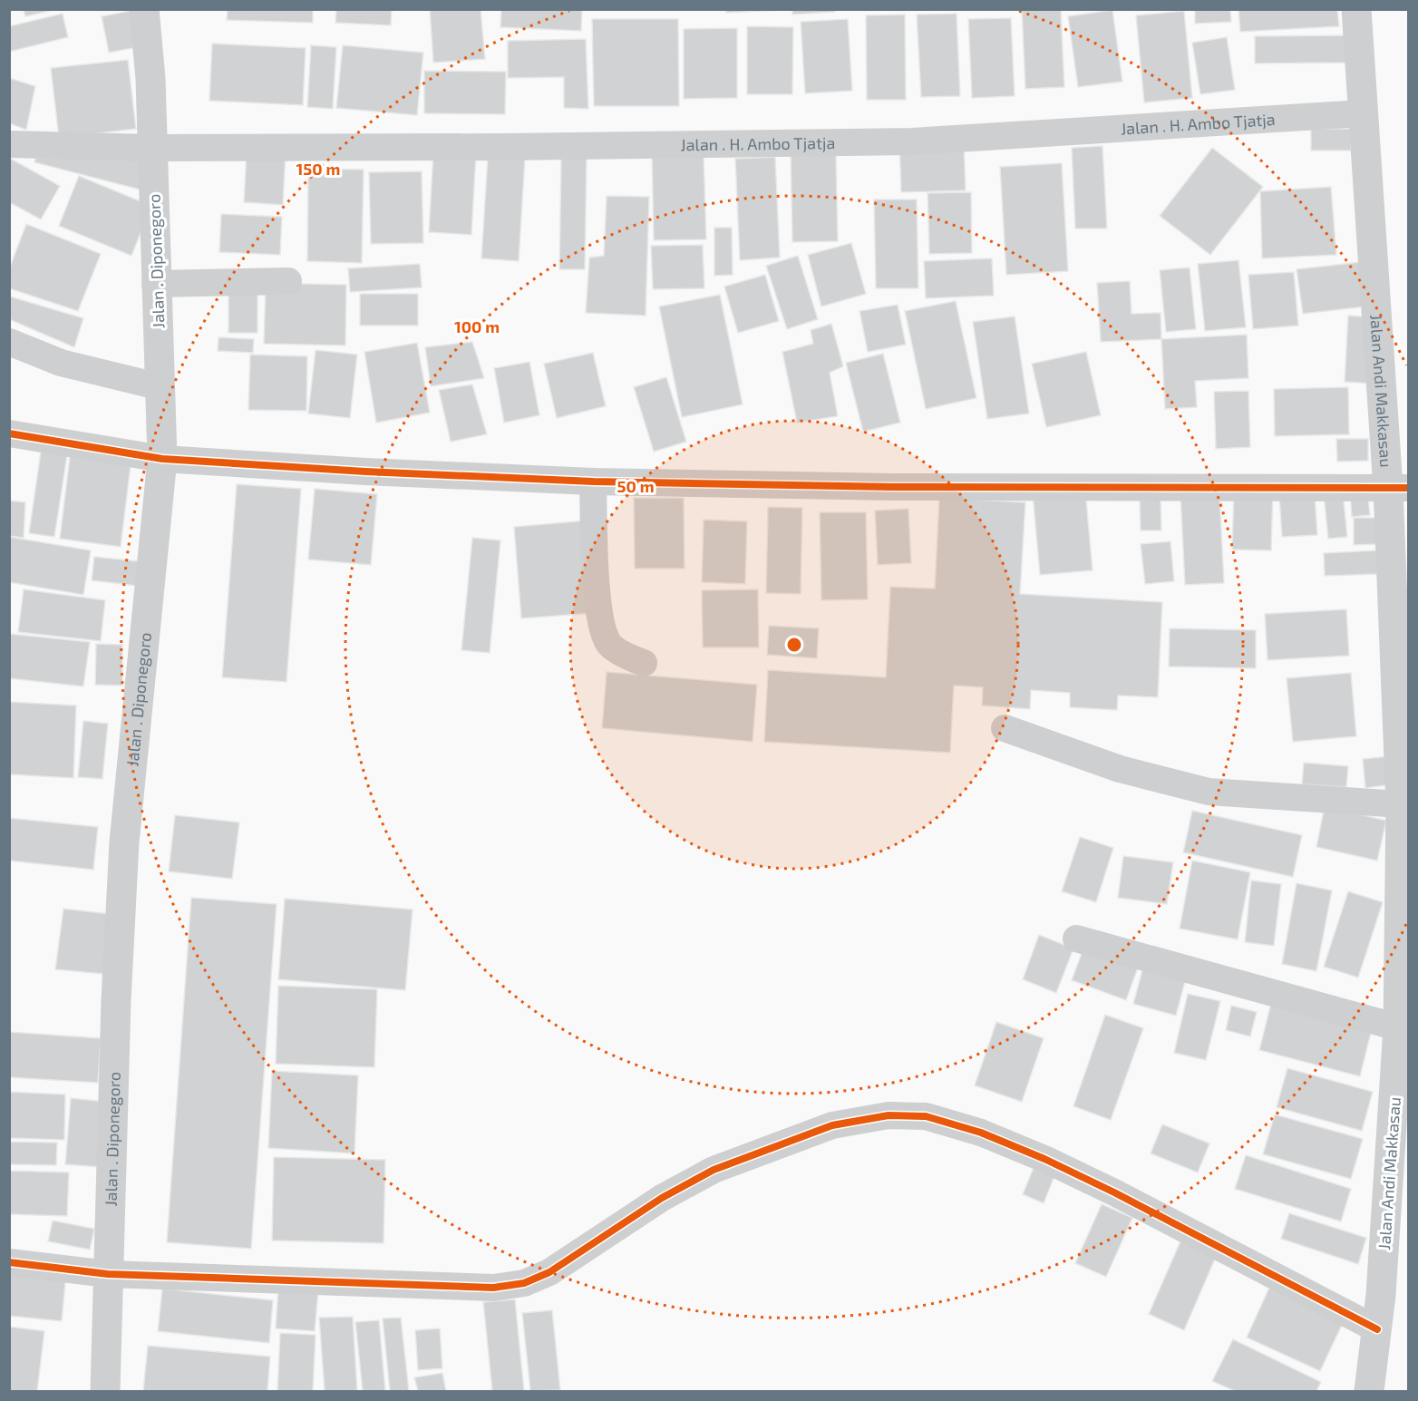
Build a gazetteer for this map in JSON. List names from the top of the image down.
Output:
{
  "streets": {
    "street": ["Jalan . H. Ambo Tjatja", "Jalan . Diponegoro", "Jalan Andi Makkasau"]
  },
  "crossings": [
    ["Jalan . H. Ambo Tjatja", "Jalan . Diponegoro"],
    ["Jalan . H. Ambo Tjatja", "Jalan Andi Makkasau"]
  ],
  "rings": ["150 m", "100 m", "50 m"]
}
